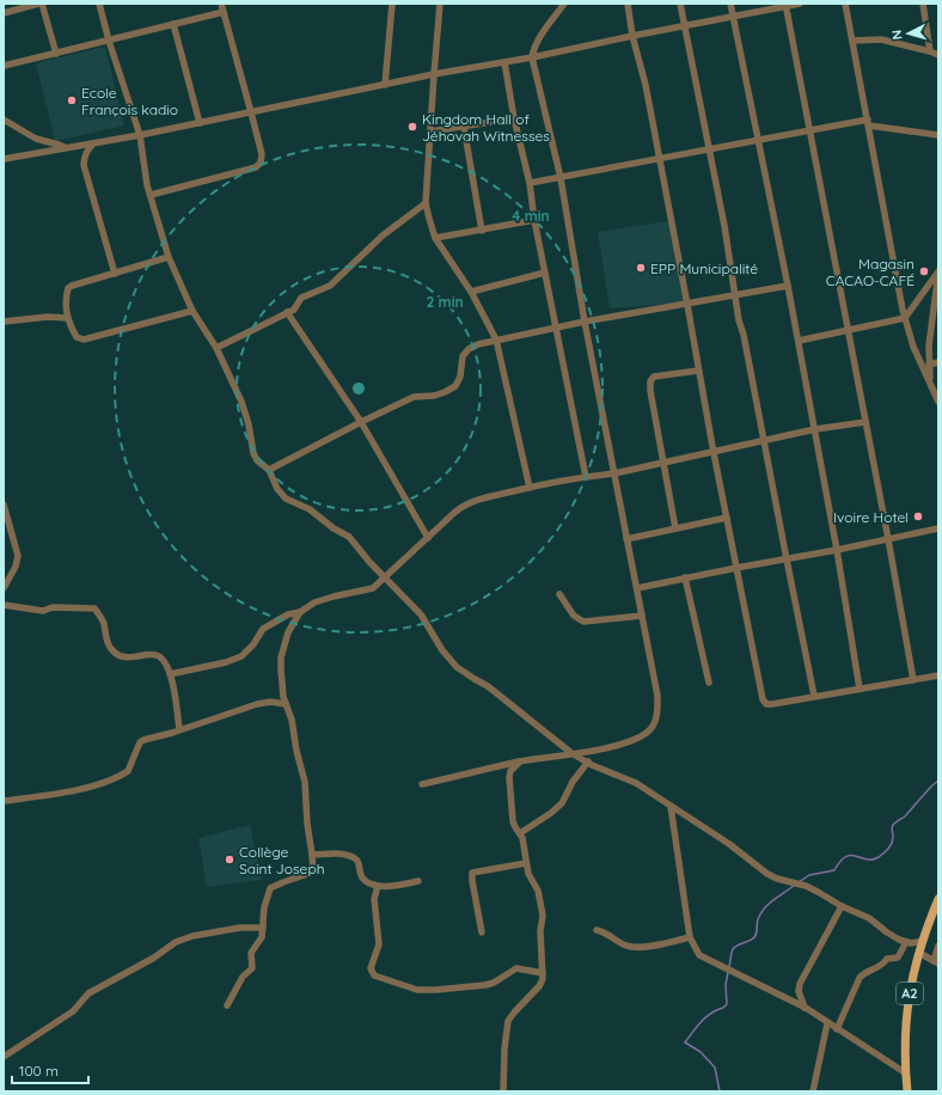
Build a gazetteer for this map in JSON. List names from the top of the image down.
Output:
{
  "streets": {
    "main road": ["A2"]
  },
  "places": [
    "Ecole François kadio",
    "Kingdom Hall of Jéhovah Witnesses",
    "EPP Municipalité",
    "Magasin CACAO-CAFÉ",
    "Ivoire Hotel",
    "Collège Saint Joseph"
  ],
  "scale_bar": "100 m",
  "north": "left",
  "rings": ["4 min", "2 min"]
}
